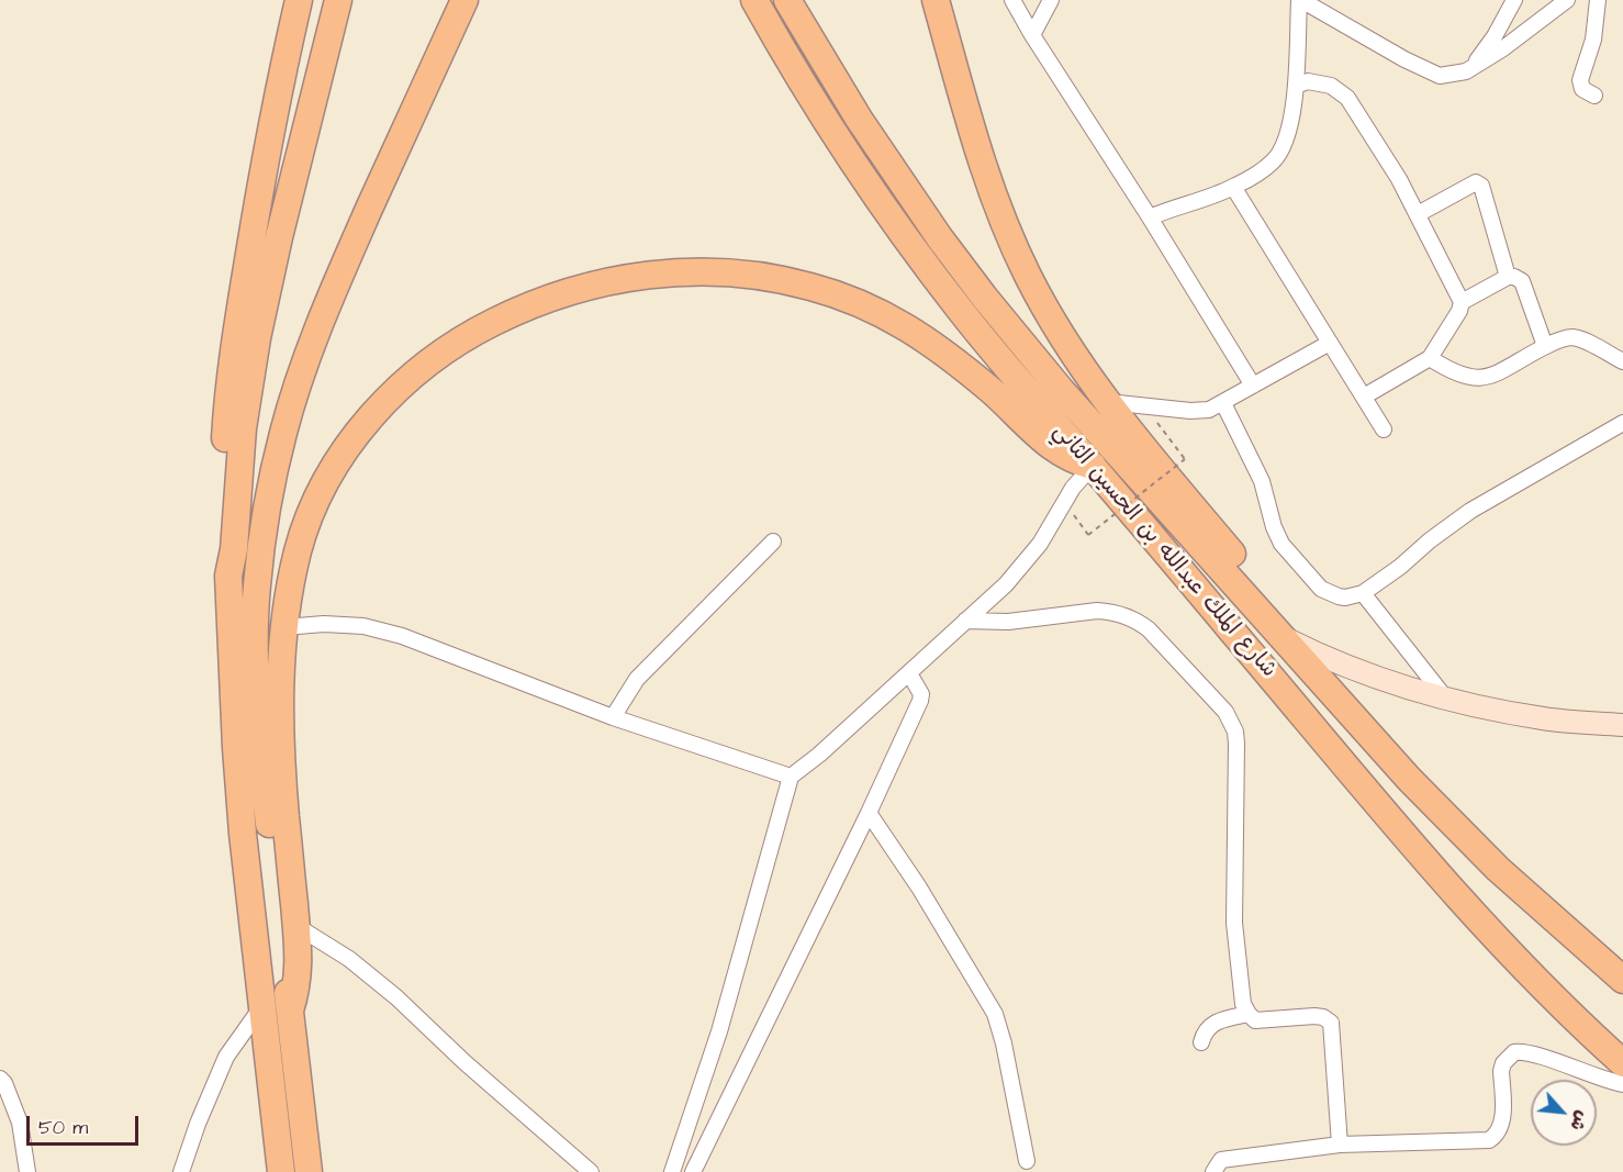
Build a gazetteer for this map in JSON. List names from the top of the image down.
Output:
{
  "streets": {
    "highway": ["شارع الملك عبدالله بن الحسين الثاني"]
  },
  "scale_bar": "50 m",
  "north": "bottom right"
}
